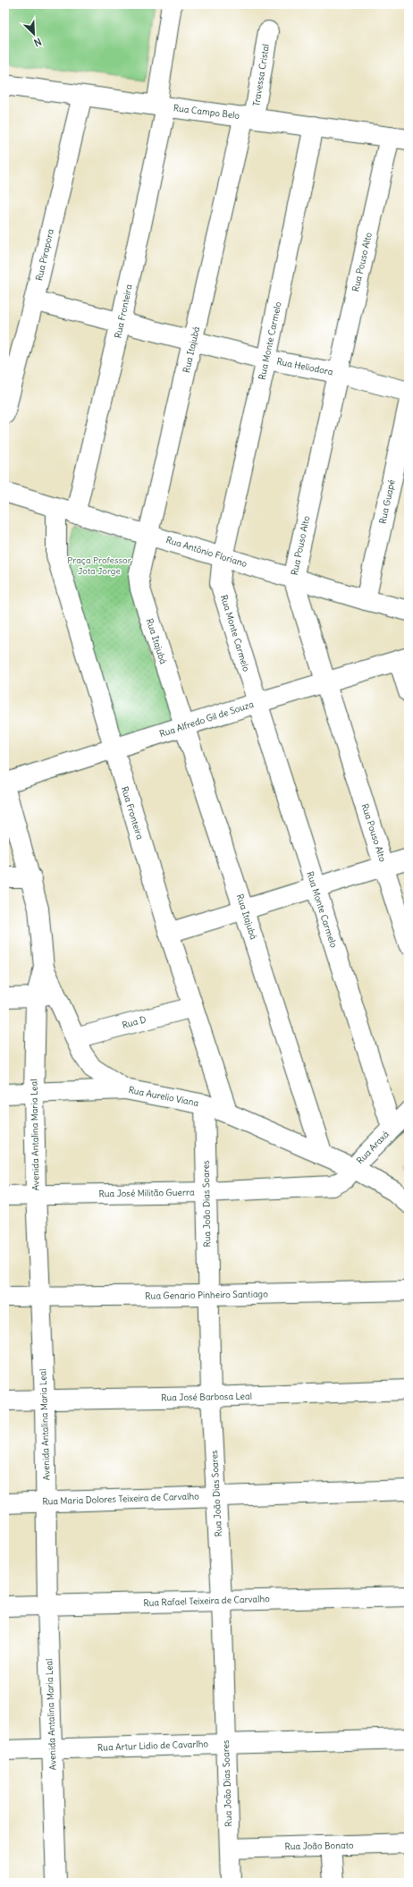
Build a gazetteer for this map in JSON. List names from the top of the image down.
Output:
{
  "streets": {
    "street": [
      "Travessa Cristal",
      "Rua Campo Belo",
      "Rua Pirapora",
      "Rua Pouso Alto",
      "Rua Fronteira",
      "Rua Monte Carmelo",
      "Rua Itajubá",
      "Rua Heliodora",
      "Rua Guapé",
      "Rua Antônio Floriano",
      "Rua Alfredo Gil de Souza",
      "Rua D",
      "Rua Aurelio Viana",
      "Avenida Antalina Maria Leal",
      "Rua Araxá",
      "Rua José Militão Guerra",
      "Rua João Dias Soares",
      "Rua Genario Pinheiro Santiago",
      "Rua José Barbosa Leal",
      "Rua Maria Dolores Teixeira de Carvalho",
      "Rua Rafael Teixeira de Carvalho",
      "Rua Artur Lidio de Cavarlho",
      "Rua João Bonato"
    ]
  },
  "crossings": [
    ["Travessa Cristal", "Rua Campo Belo"],
    ["Travessa Cristal", "Rua Itajubá"],
    ["Rua Campo Belo", "Rua Pirapora"],
    ["Rua Campo Belo", "Rua Pouso Alto"],
    ["Rua Campo Belo", "Rua Fronteira"],
    ["Rua Campo Belo", "Rua Monte Carmelo"],
    ["Rua Campo Belo", "Rua Itajubá"],
    ["Rua Pirapora", "Rua Heliodora"],
    ["Rua Pouso Alto", "Rua Heliodora"],
    ["Rua Pouso Alto", "Rua Antônio Floriano"],
    ["Rua Pouso Alto", "Rua Alfredo Gil de Souza"],
    ["Rua Fronteira", "Rua Heliodora"],
    ["Rua Fronteira", "Rua Antônio Floriano"],
    ["Rua Fronteira", "Rua Alfredo Gil de Souza"],
    ["Rua Fronteira", "Rua D"],
    ["Rua Fronteira", "Rua Aurelio Viana"],
    ["Rua Monte Carmelo", "Rua Heliodora"],
    ["Rua Monte Carmelo", "Rua Antônio Floriano"],
    ["Rua Monte Carmelo", "Rua Alfredo Gil de Souza"],
    ["Rua Monte Carmelo", "Rua Araxá"],
    ["Rua Itajubá", "Rua Heliodora"],
    ["Rua Itajubá", "Rua Antônio Floriano"],
    ["Rua Itajubá", "Rua Alfredo Gil de Souza"],
    ["Rua Itajubá", "Rua Aurelio Viana"],
    ["Rua Guapé", "Rua Antônio Floriano"],
    ["Rua Alfredo Gil de Souza", "Rua Aurelio Viana"],
    ["Rua D", "Rua Aurelio Viana"],
    ["Rua Aurelio Viana", "Avenida Antalina Maria Leal"],
    ["Rua Aurelio Viana", "Rua Araxá"],
    ["Rua Aurelio Viana", "Rua José Militão Guerra"],
    ["Rua Aurelio Viana", "Rua João Dias Soares"],
    ["Avenida Antalina Maria Leal", "Rua José Militão Guerra"],
    ["Avenida Antalina Maria Leal", "Rua Genario Pinheiro Santiago"],
    ["Avenida Antalina Maria Leal", "Rua José Barbosa Leal"],
    ["Avenida Antalina Maria Leal", "Rua Maria Dolores Teixeira de Carvalho"],
    ["Avenida Antalina Maria Leal", "Rua Rafael Teixeira de Carvalho"],
    ["Avenida Antalina Maria Leal", "Rua Artur Lidio de Cavarlho"],
    ["Rua Araxá", "Rua José Militão Guerra"],
    ["Rua José Militão Guerra", "Rua João Dias Soares"],
    ["Rua João Dias Soares", "Rua Genario Pinheiro Santiago"],
    ["Rua João Dias Soares", "Rua José Barbosa Leal"],
    ["Rua João Dias Soares", "Rua Maria Dolores Teixeira de Carvalho"],
    ["Rua João Dias Soares", "Rua Rafael Teixeira de Carvalho"],
    ["Rua João Dias Soares", "Rua Artur Lidio de Cavarlho"],
    ["Rua João Dias Soares", "Rua João Bonato"]
  ],
  "parks": ["Praça Professor Jota Jorge"],
  "north": "bottom right"
}
